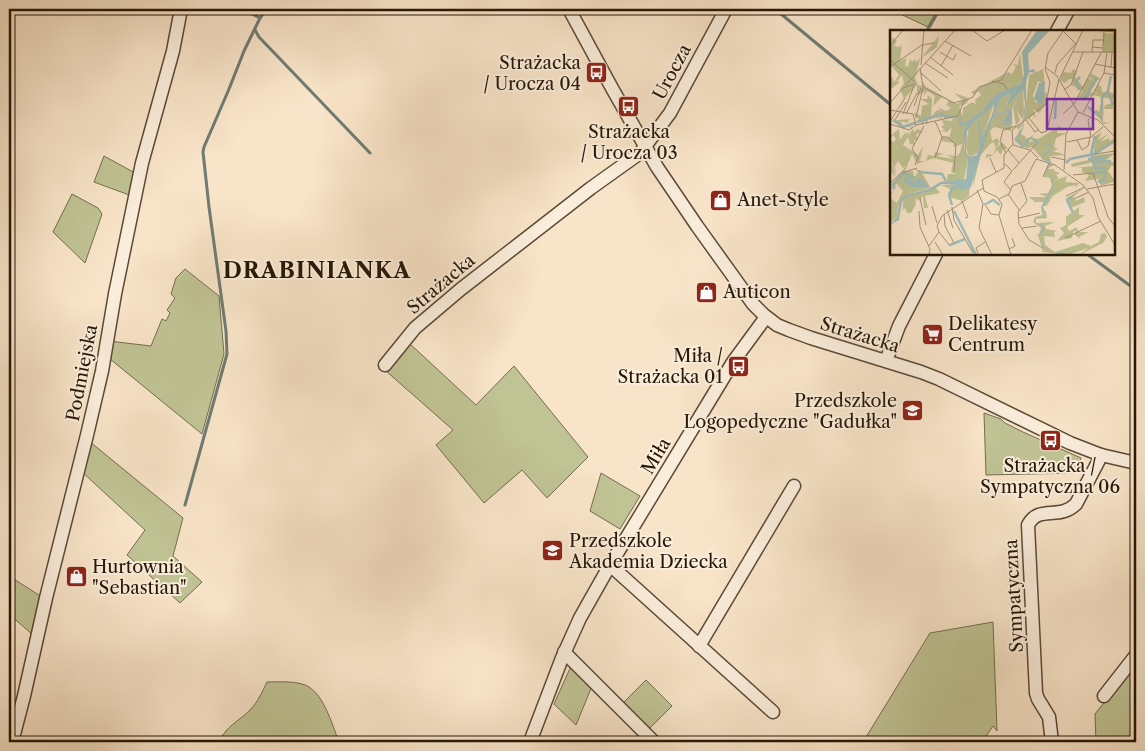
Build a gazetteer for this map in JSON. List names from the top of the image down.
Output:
{
  "streets": {
    "street": [
      "Urocza",
      "Strażacka",
      "Podmiejska",
      "Miła",
      "Sympatyczna"
    ]
  },
  "crossings": [
    ["Urocza", "Strażacka"],
    ["Strażacka", "Miła"],
    ["Strażacka", "Sympatyczna"]
  ],
  "districts": ["DRABINIANKA"],
  "places": {
    "bus stop": [
      "Strażacka / Urocza 04",
      "Strażacka / Urocza 03",
      "Miła / Strażacka 01",
      "Strażacka / Sympatyczna 06"
    ],
    "shop": ["Anet-Style", "Auticon", "Hurtownia \"Sebastian\""],
    "supermarket": ["Delikatesy Centrum"],
    "school or university": ["Przedszkole Logopedyczne \"Gadułka\"", "Przedszkole Akademia Dziecka"]
  }
}
